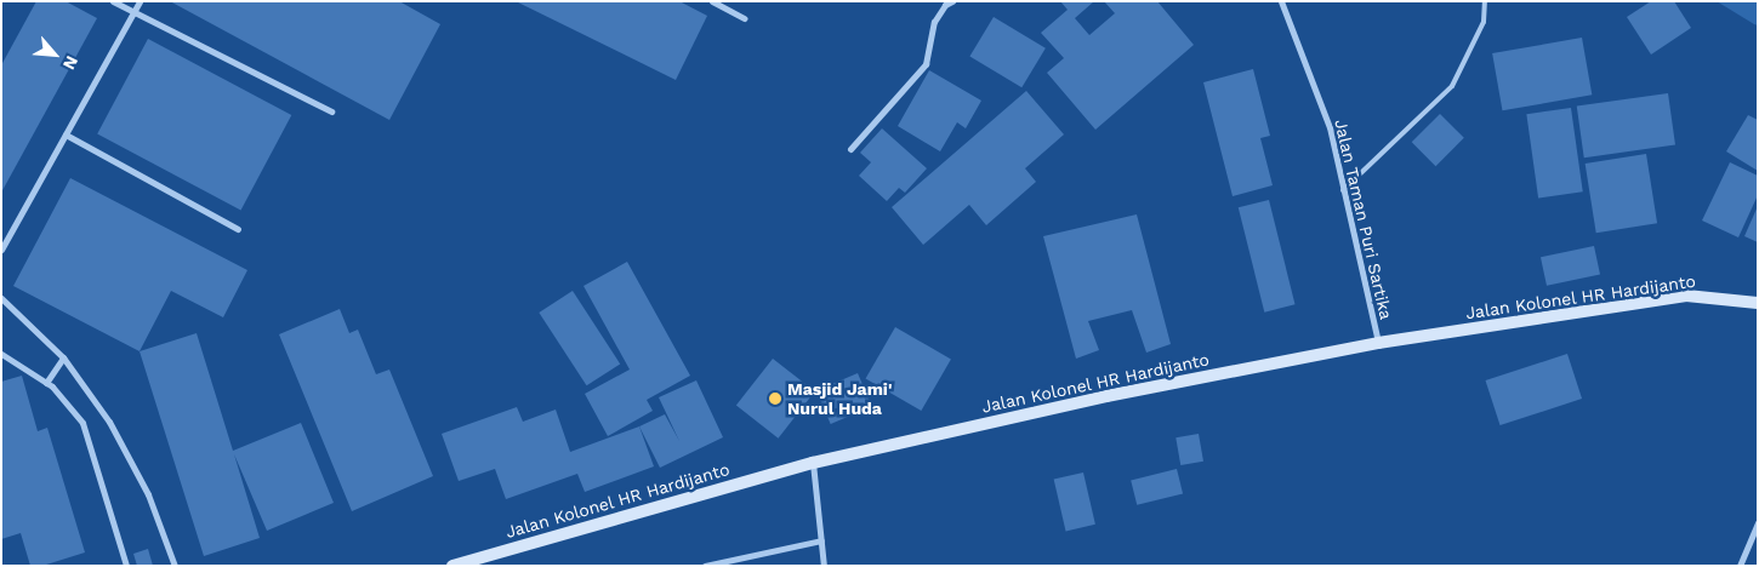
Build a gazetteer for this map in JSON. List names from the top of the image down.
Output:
{
  "streets": {
    "main road": ["Jalan Kolonel HR Hardijanto"],
    "street": ["Jalan Taman Puri Sartika"]
  },
  "crossings": [
    ["Jalan Taman Puri Sartika", "Jalan Kolonel HR Hardijanto"]
  ],
  "places": ["Masjid Jami' Nurul Huda"],
  "north": "bottom right"
}
